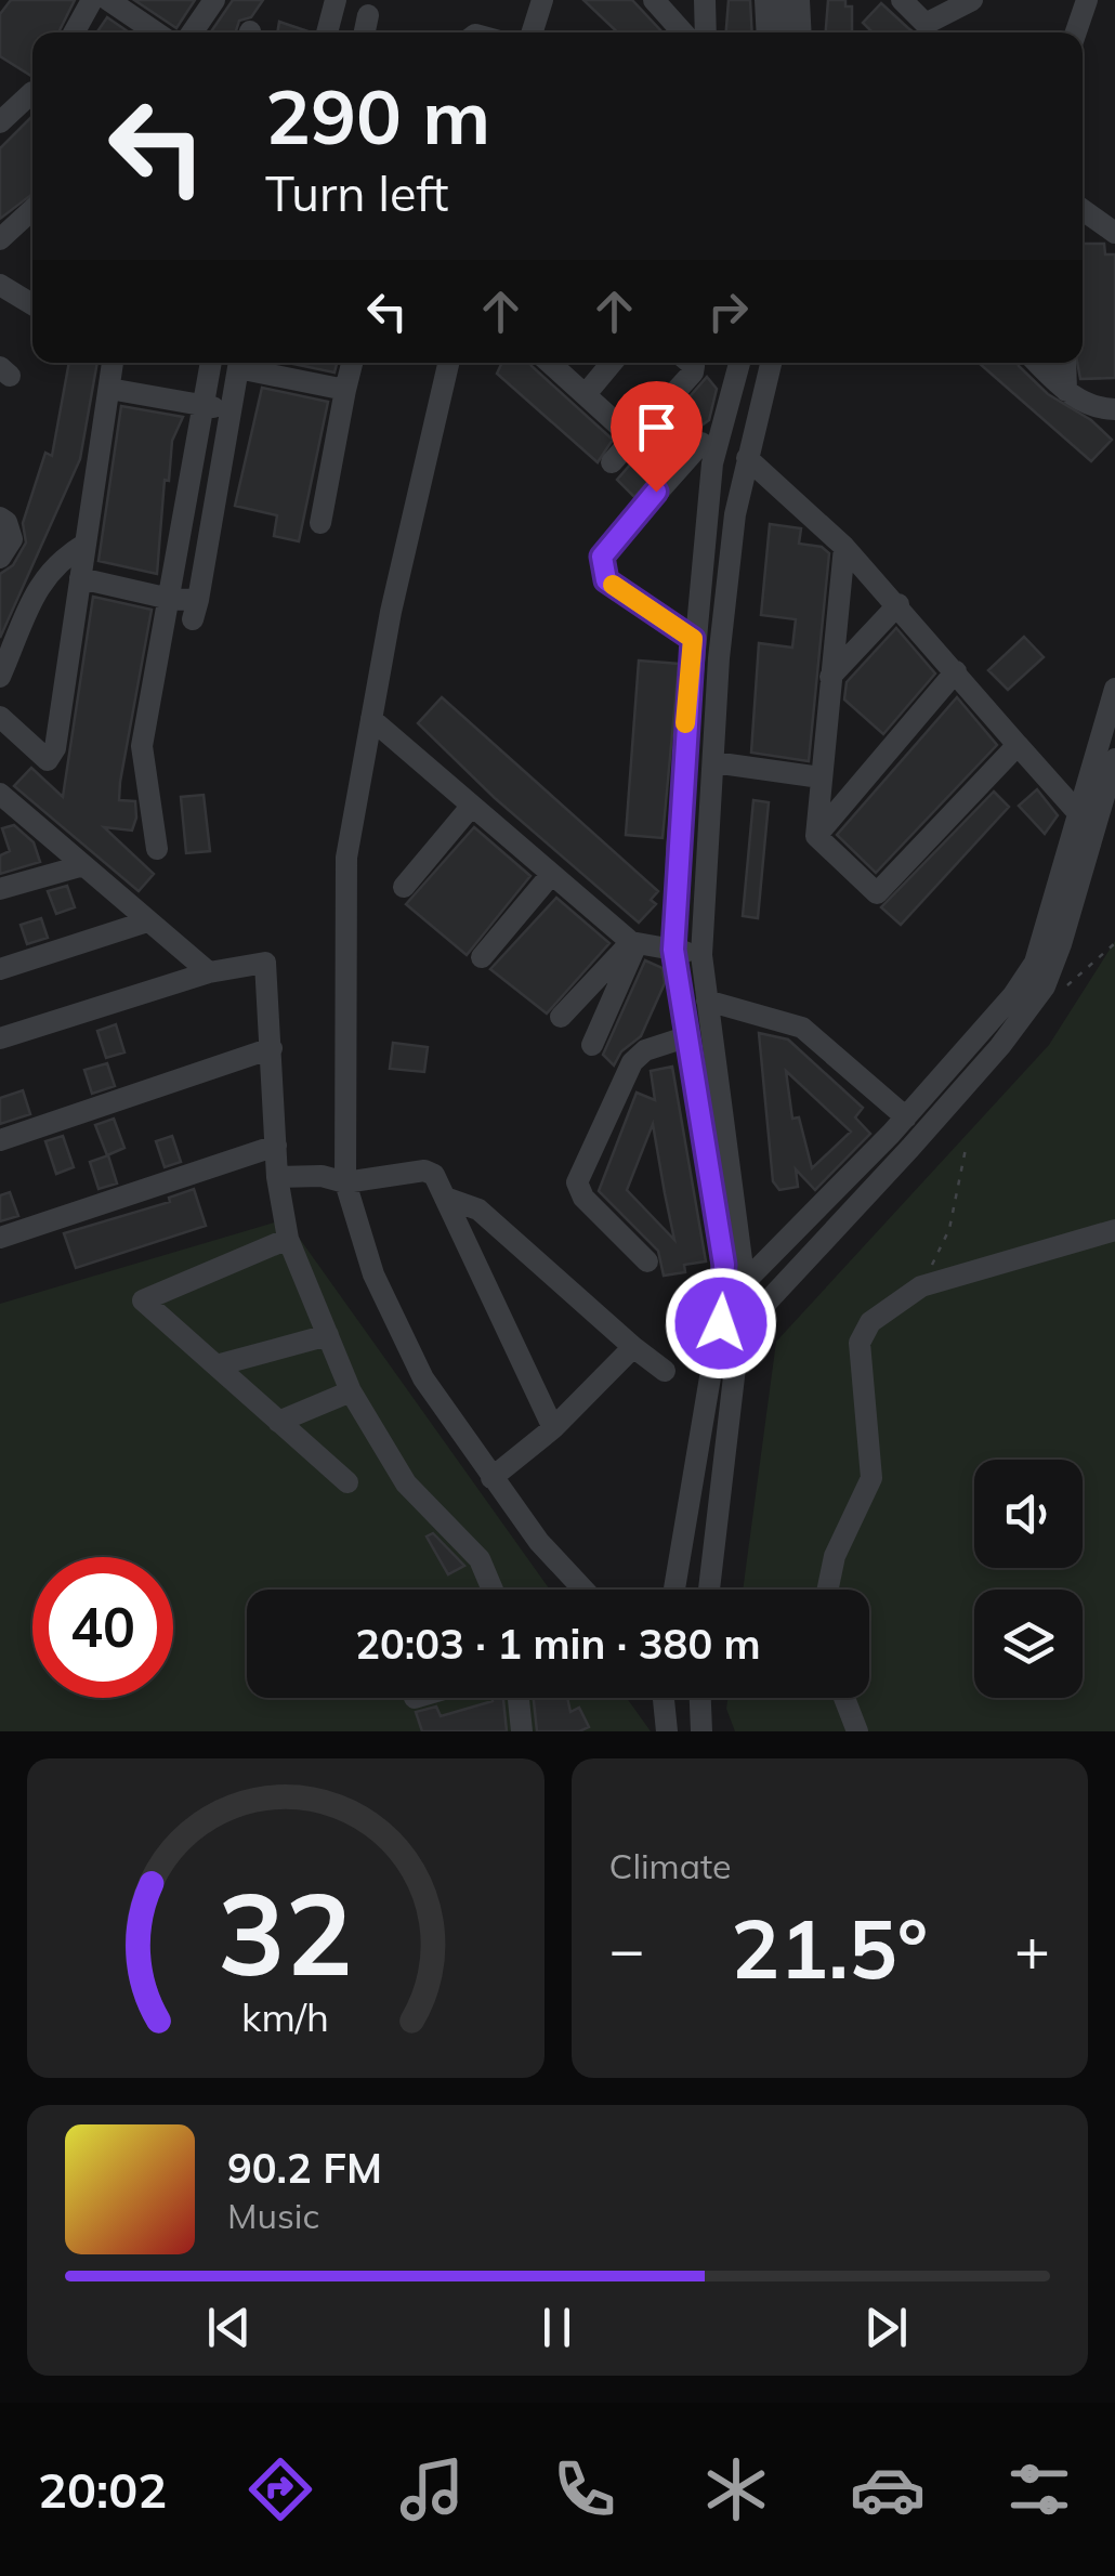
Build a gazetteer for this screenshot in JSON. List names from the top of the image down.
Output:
{
  "page": {
    "turn": ["290 m", "Turn left"],
    "limit": "40",
    "trip": "20:03 · 1 min · 380 m",
    "tile": "Climate",
    "heat": ["−", "21.5°", "+"],
    "song": ["90.2 FM", "Music"],
    "tabs": "20:02",
    "gauge": ["32", "km/h"]
  }
}
